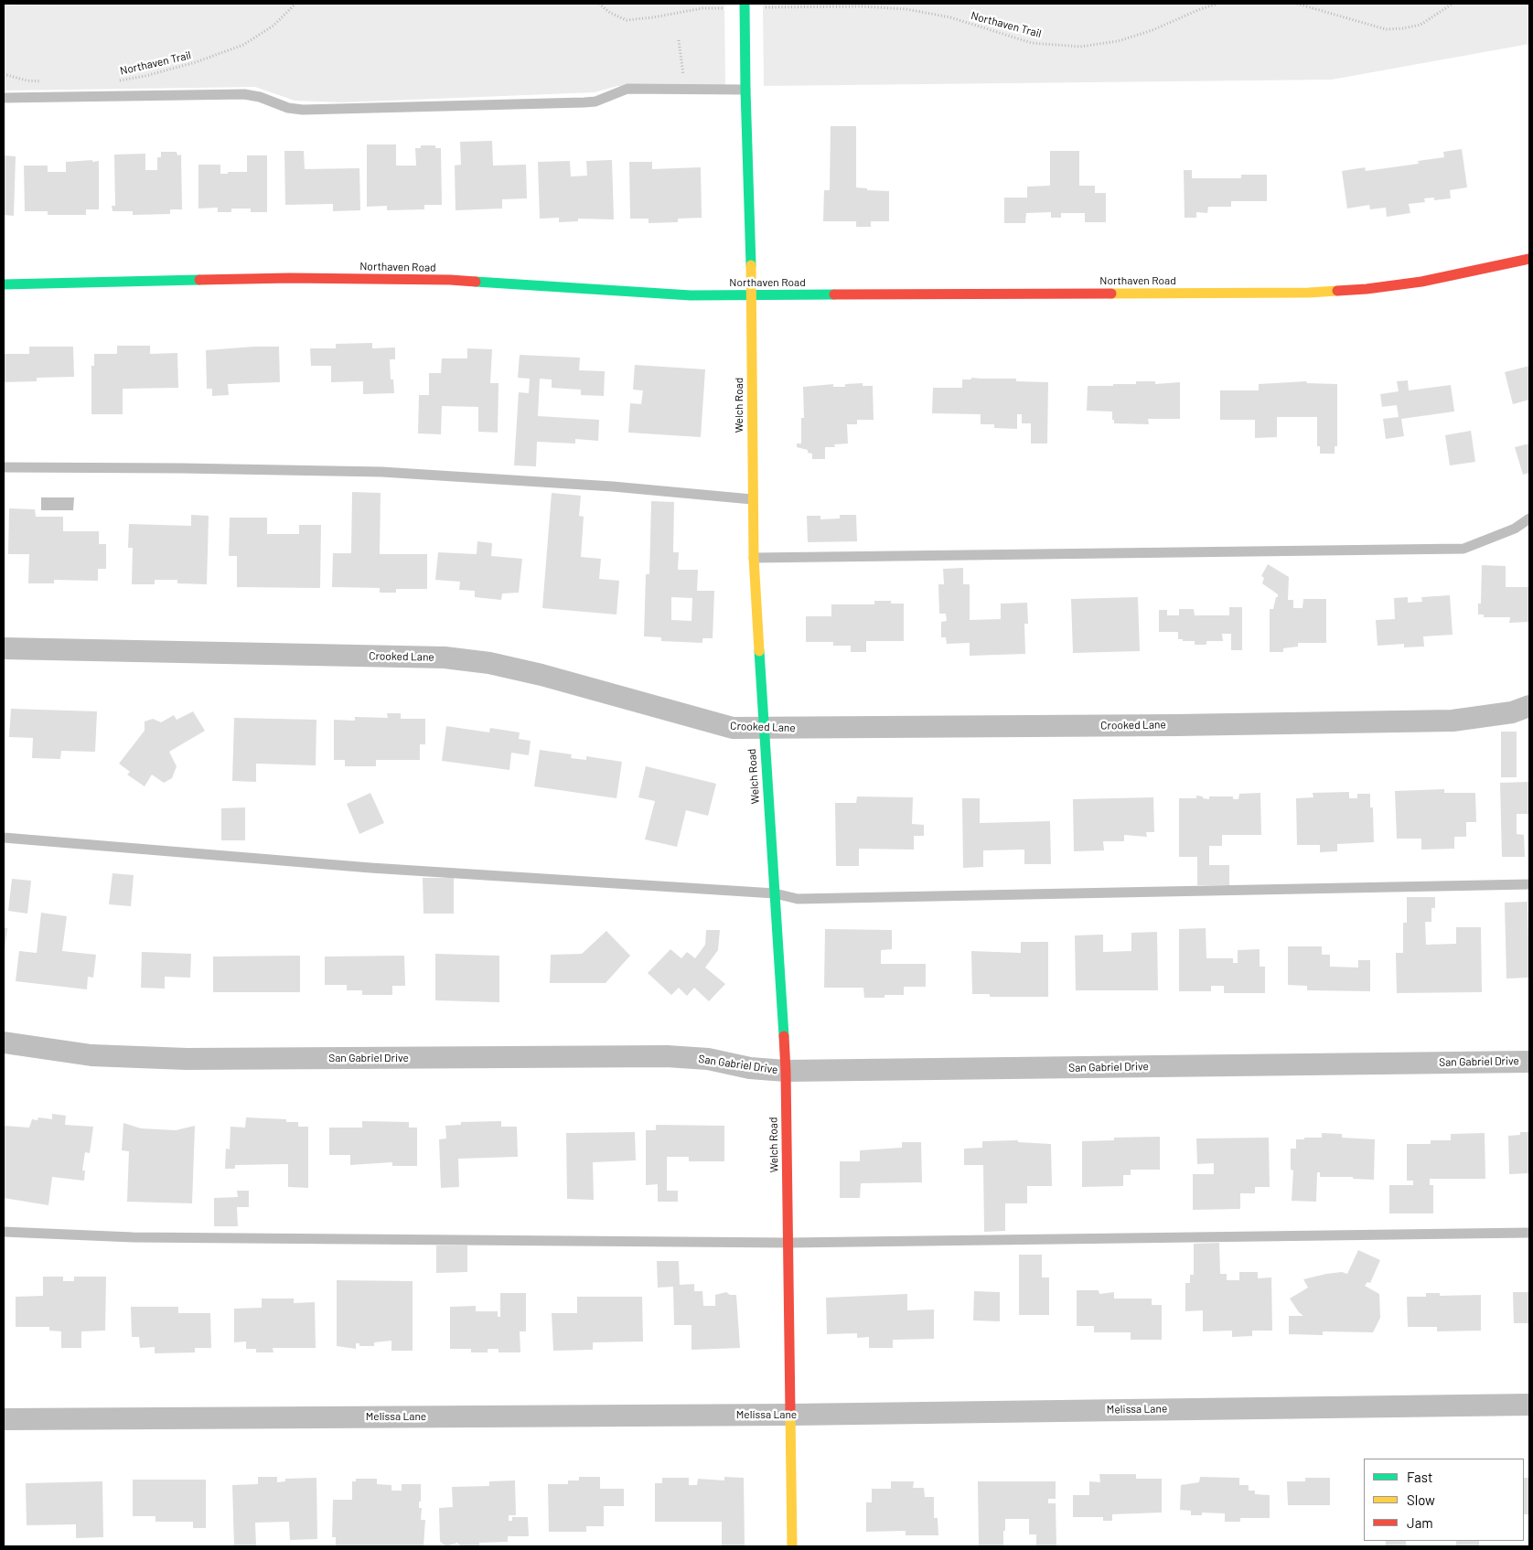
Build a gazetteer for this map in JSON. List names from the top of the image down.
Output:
{
  "streets": {
    "street": [
      "Northaven Road",
      "Welch Road",
      "Crooked Lane",
      "San Gabriel Drive",
      "Melissa Lane"
    ],
    "path": ["Northaven Trail"]
  },
  "crossings": [
    ["Northaven Trail", "Welch Road"],
    ["Northaven Road", "Welch Road"],
    ["Welch Road", "Crooked Lane"],
    ["Welch Road", "San Gabriel Drive"],
    ["Welch Road", "Melissa Lane"]
  ],
  "legend": ["Fast", "Slow", "Jam"]
}
